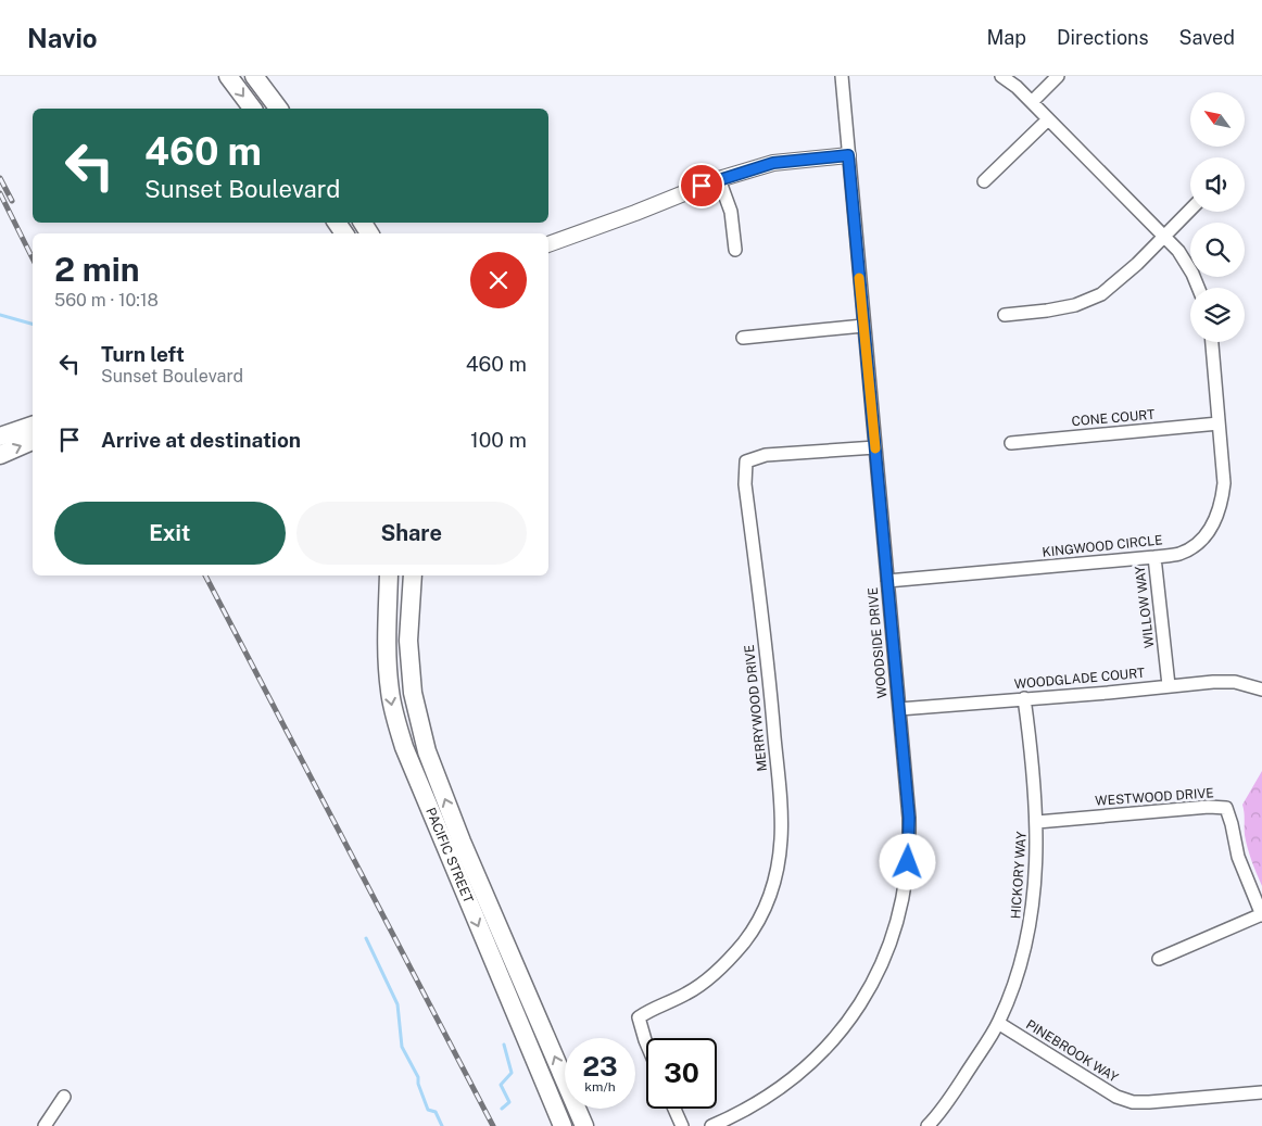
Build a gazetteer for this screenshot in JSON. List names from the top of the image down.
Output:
{
  "streets": {
    "main road": ["PACIFIC STREET"],
    "street": [
      "CONE COURT",
      "KINGWOOD CIRCLE",
      "WILLOW WAY",
      "WOODSIDE DRIVE",
      "WOODGLADE COURT",
      "MERRYWOOD DRIVE",
      "WESTWOOD DRIVE",
      "HICKORY WAY",
      "PINEBROOK WAY"
    ]
  },
  "crossings": [
    ["CONE COURT", "KINGWOOD CIRCLE"],
    ["KINGWOOD CIRCLE", "WILLOW WAY"],
    ["KINGWOOD CIRCLE", "WOODSIDE DRIVE"],
    ["WILLOW WAY", "WOODGLADE COURT"],
    ["WOODSIDE DRIVE", "WOODGLADE COURT"],
    ["WOODSIDE DRIVE", "MERRYWOOD DRIVE"],
    ["WOODGLADE COURT", "HICKORY WAY"],
    ["WESTWOOD DRIVE", "HICKORY WAY"],
    ["HICKORY WAY", "PINEBROOK WAY"]
  ],
  "north": "top left",
  "page": {
    "header": "Navio",
    "nav": ["Map", "Directions", "Saved"],
    "turn": ["460 m", "Sunset Boulevard"],
    "heading": ["2 min", "560 m · 10:18"],
    "list": [
      {
        "name": "Turn left",
        "note": "Sunset Boulevard",
        "value": "460 m"
      },
      {
        "name": "Arrive at destination",
        "value": "100 m"
      }
    ],
    "buttons": ["Exit", "Share"],
    "speed": "23 km/h",
    "limit": "30"
  }
}
